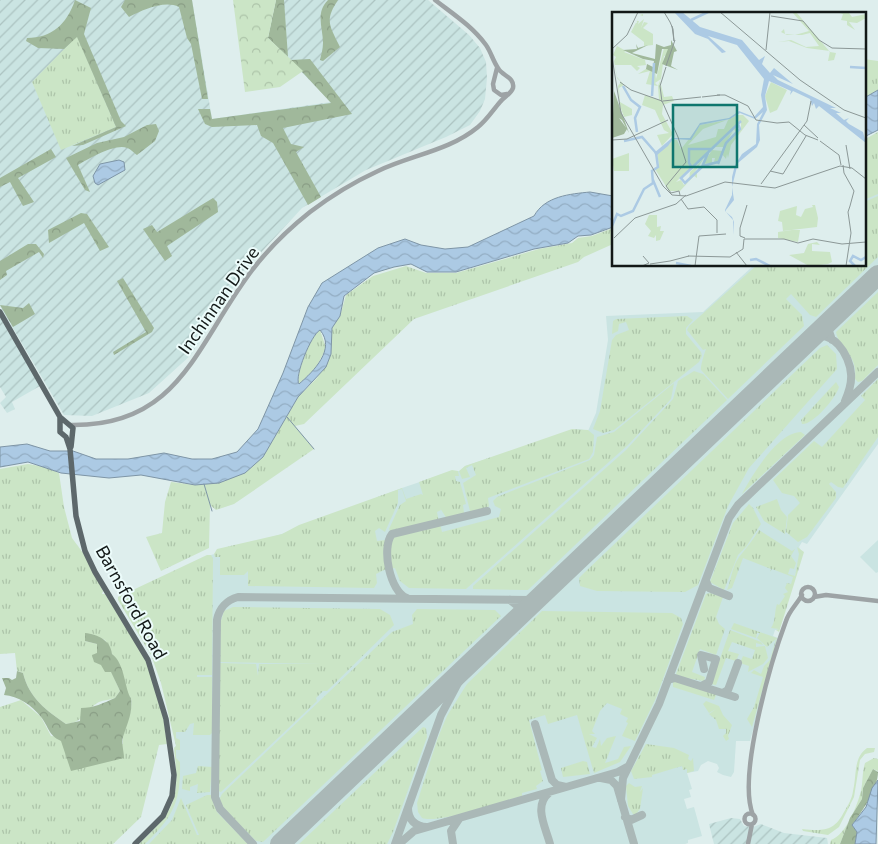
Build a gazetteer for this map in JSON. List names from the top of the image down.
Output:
{
  "streets": {
    "main road": ["Barnsford Road"],
    "street": ["Inchinnan Drive"]
  }
}
